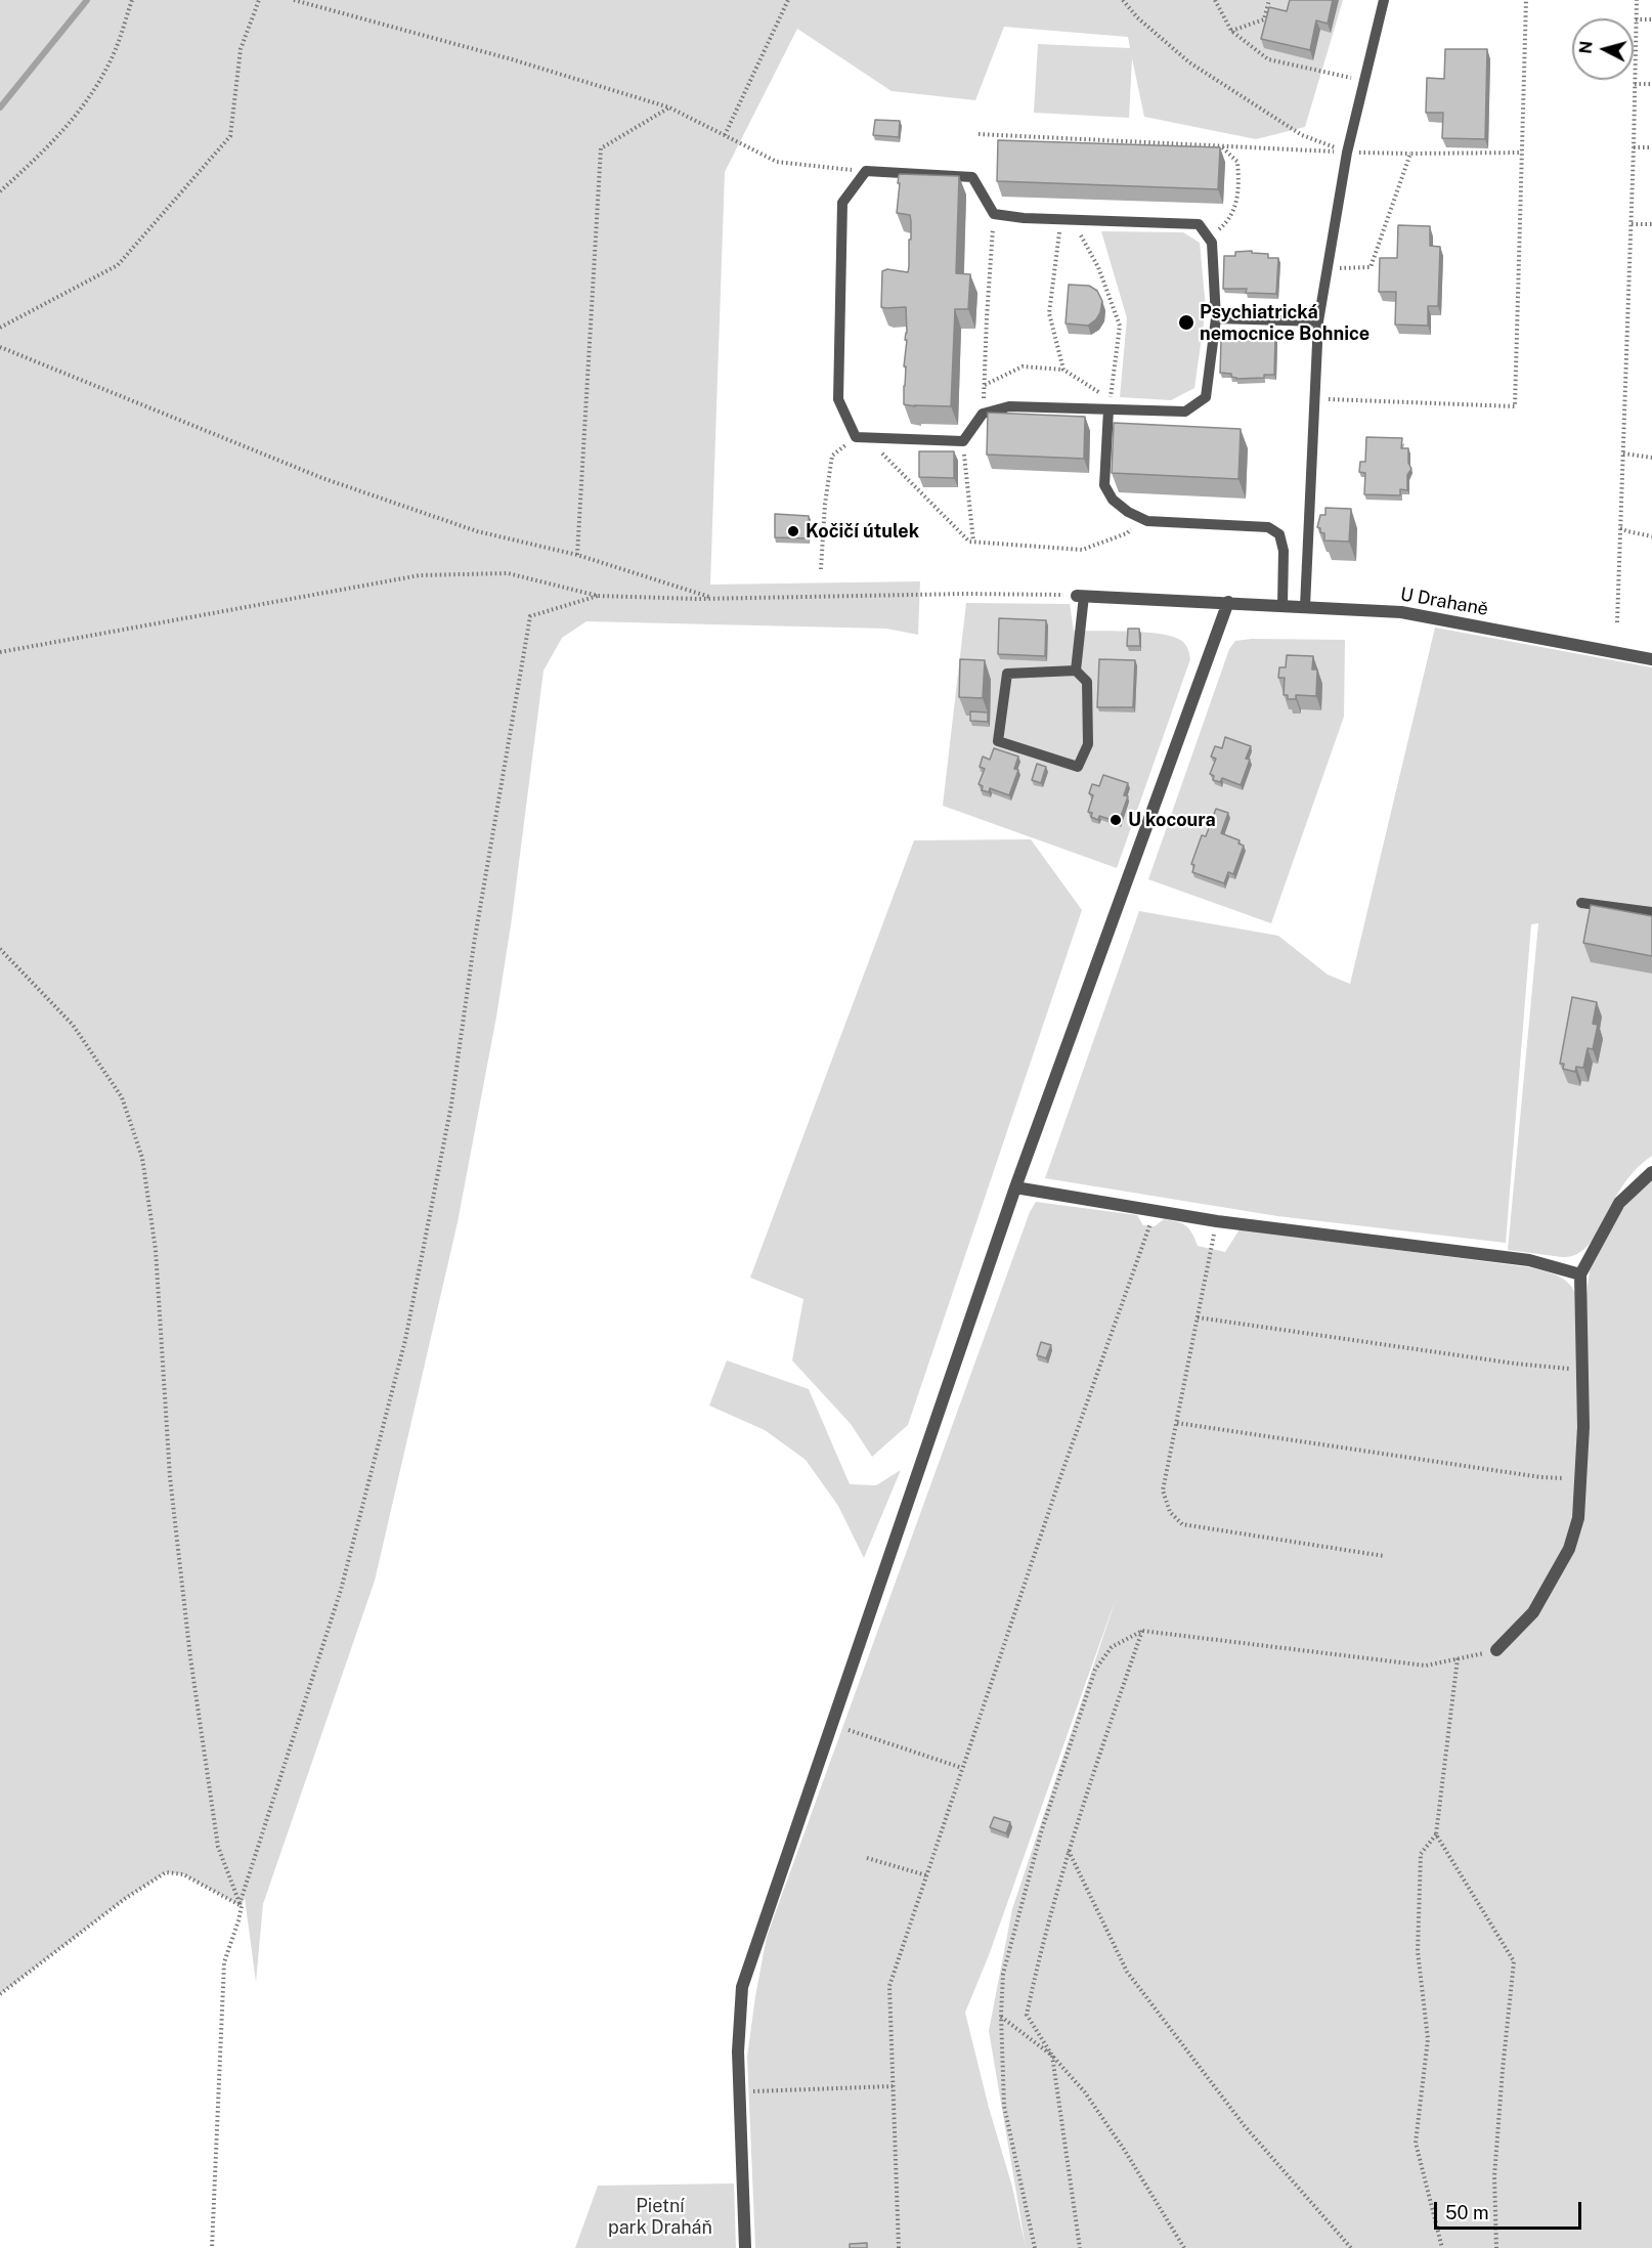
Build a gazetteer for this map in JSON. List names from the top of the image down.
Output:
{
  "streets": {
    "street": ["U Drahaně"]
  },
  "parks": ["Pietní park Draháň"],
  "places": ["Psychiatrická nemocnice Bohnice", "Kočičí útulek", "U kocoura"],
  "scale_bar": "50 m",
  "north": "left"
}
